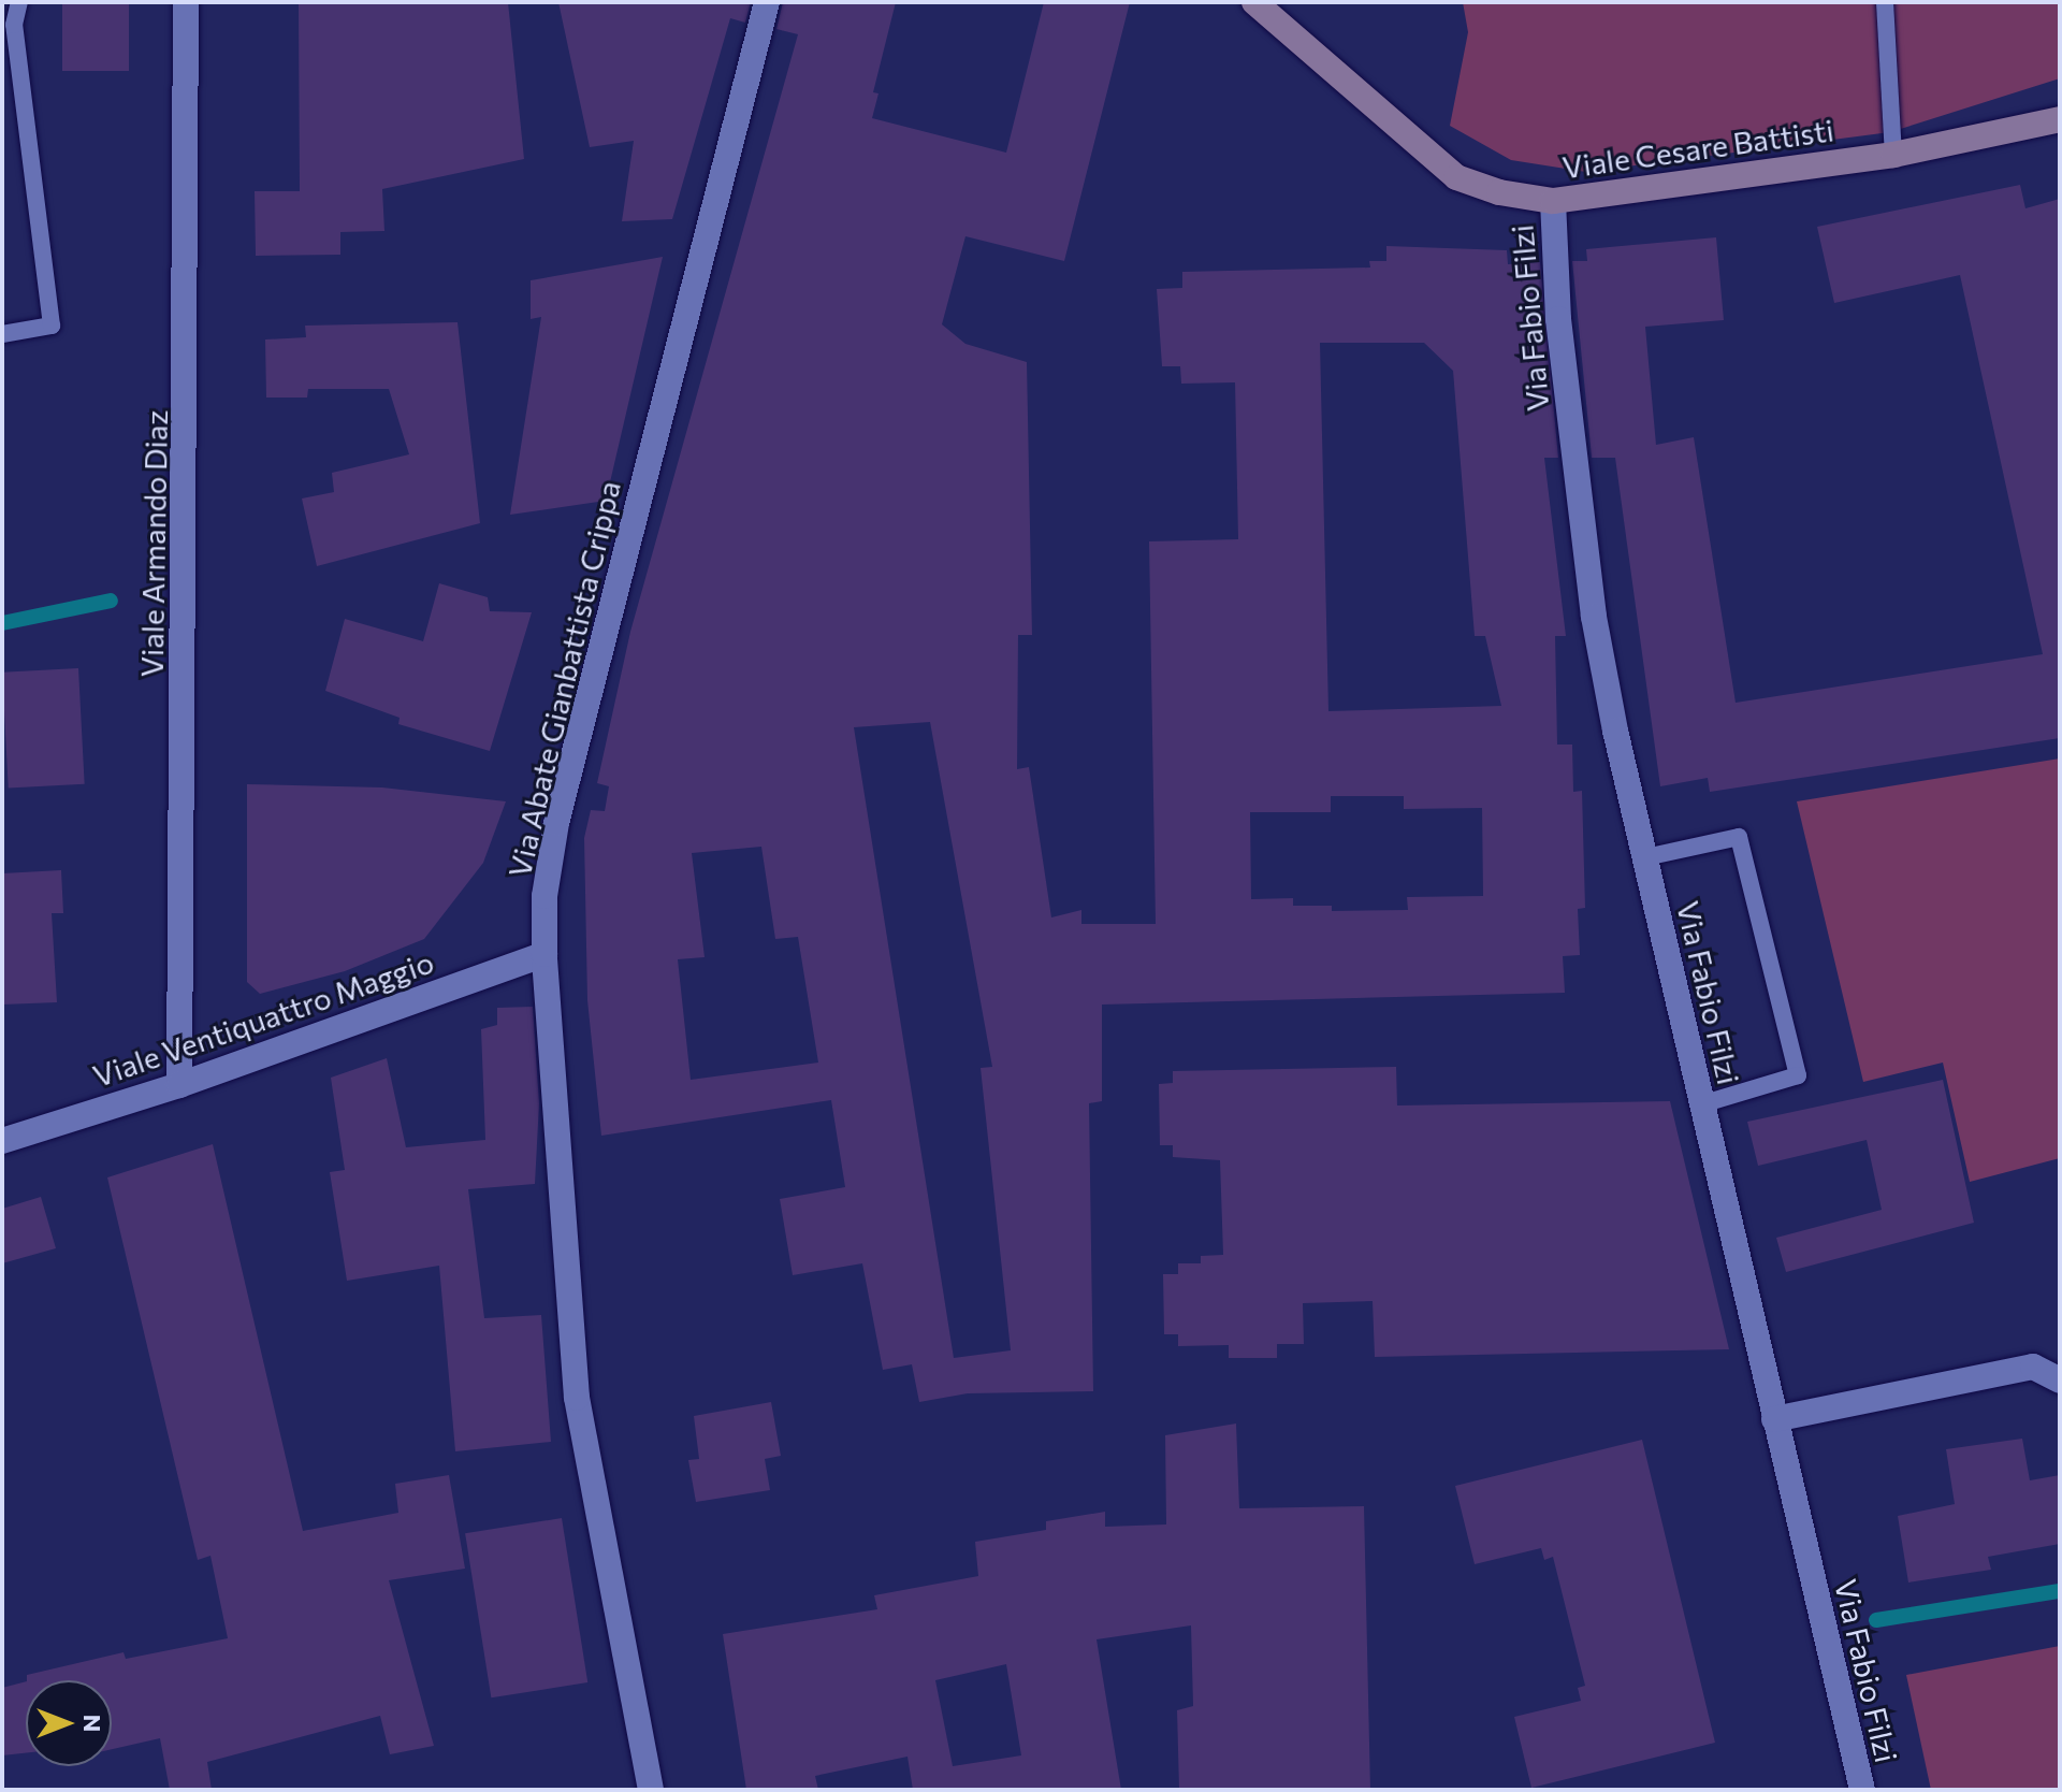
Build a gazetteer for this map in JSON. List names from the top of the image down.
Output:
{
  "streets": {
    "street": [
      "Viale Cesare Battisti",
      "Via Fabio Filzi",
      "Viale Armando Diaz",
      "Via Abate Gianbattista Crippa",
      "Viale Ventiquattro Maggio"
    ]
  },
  "crossings": [
    ["Viale Cesare Battisti", "Via Fabio Filzi"],
    ["Viale Armando Diaz", "Viale Ventiquattro Maggio"],
    ["Via Abate Gianbattista Crippa", "Viale Ventiquattro Maggio"]
  ],
  "north": "right"
}
